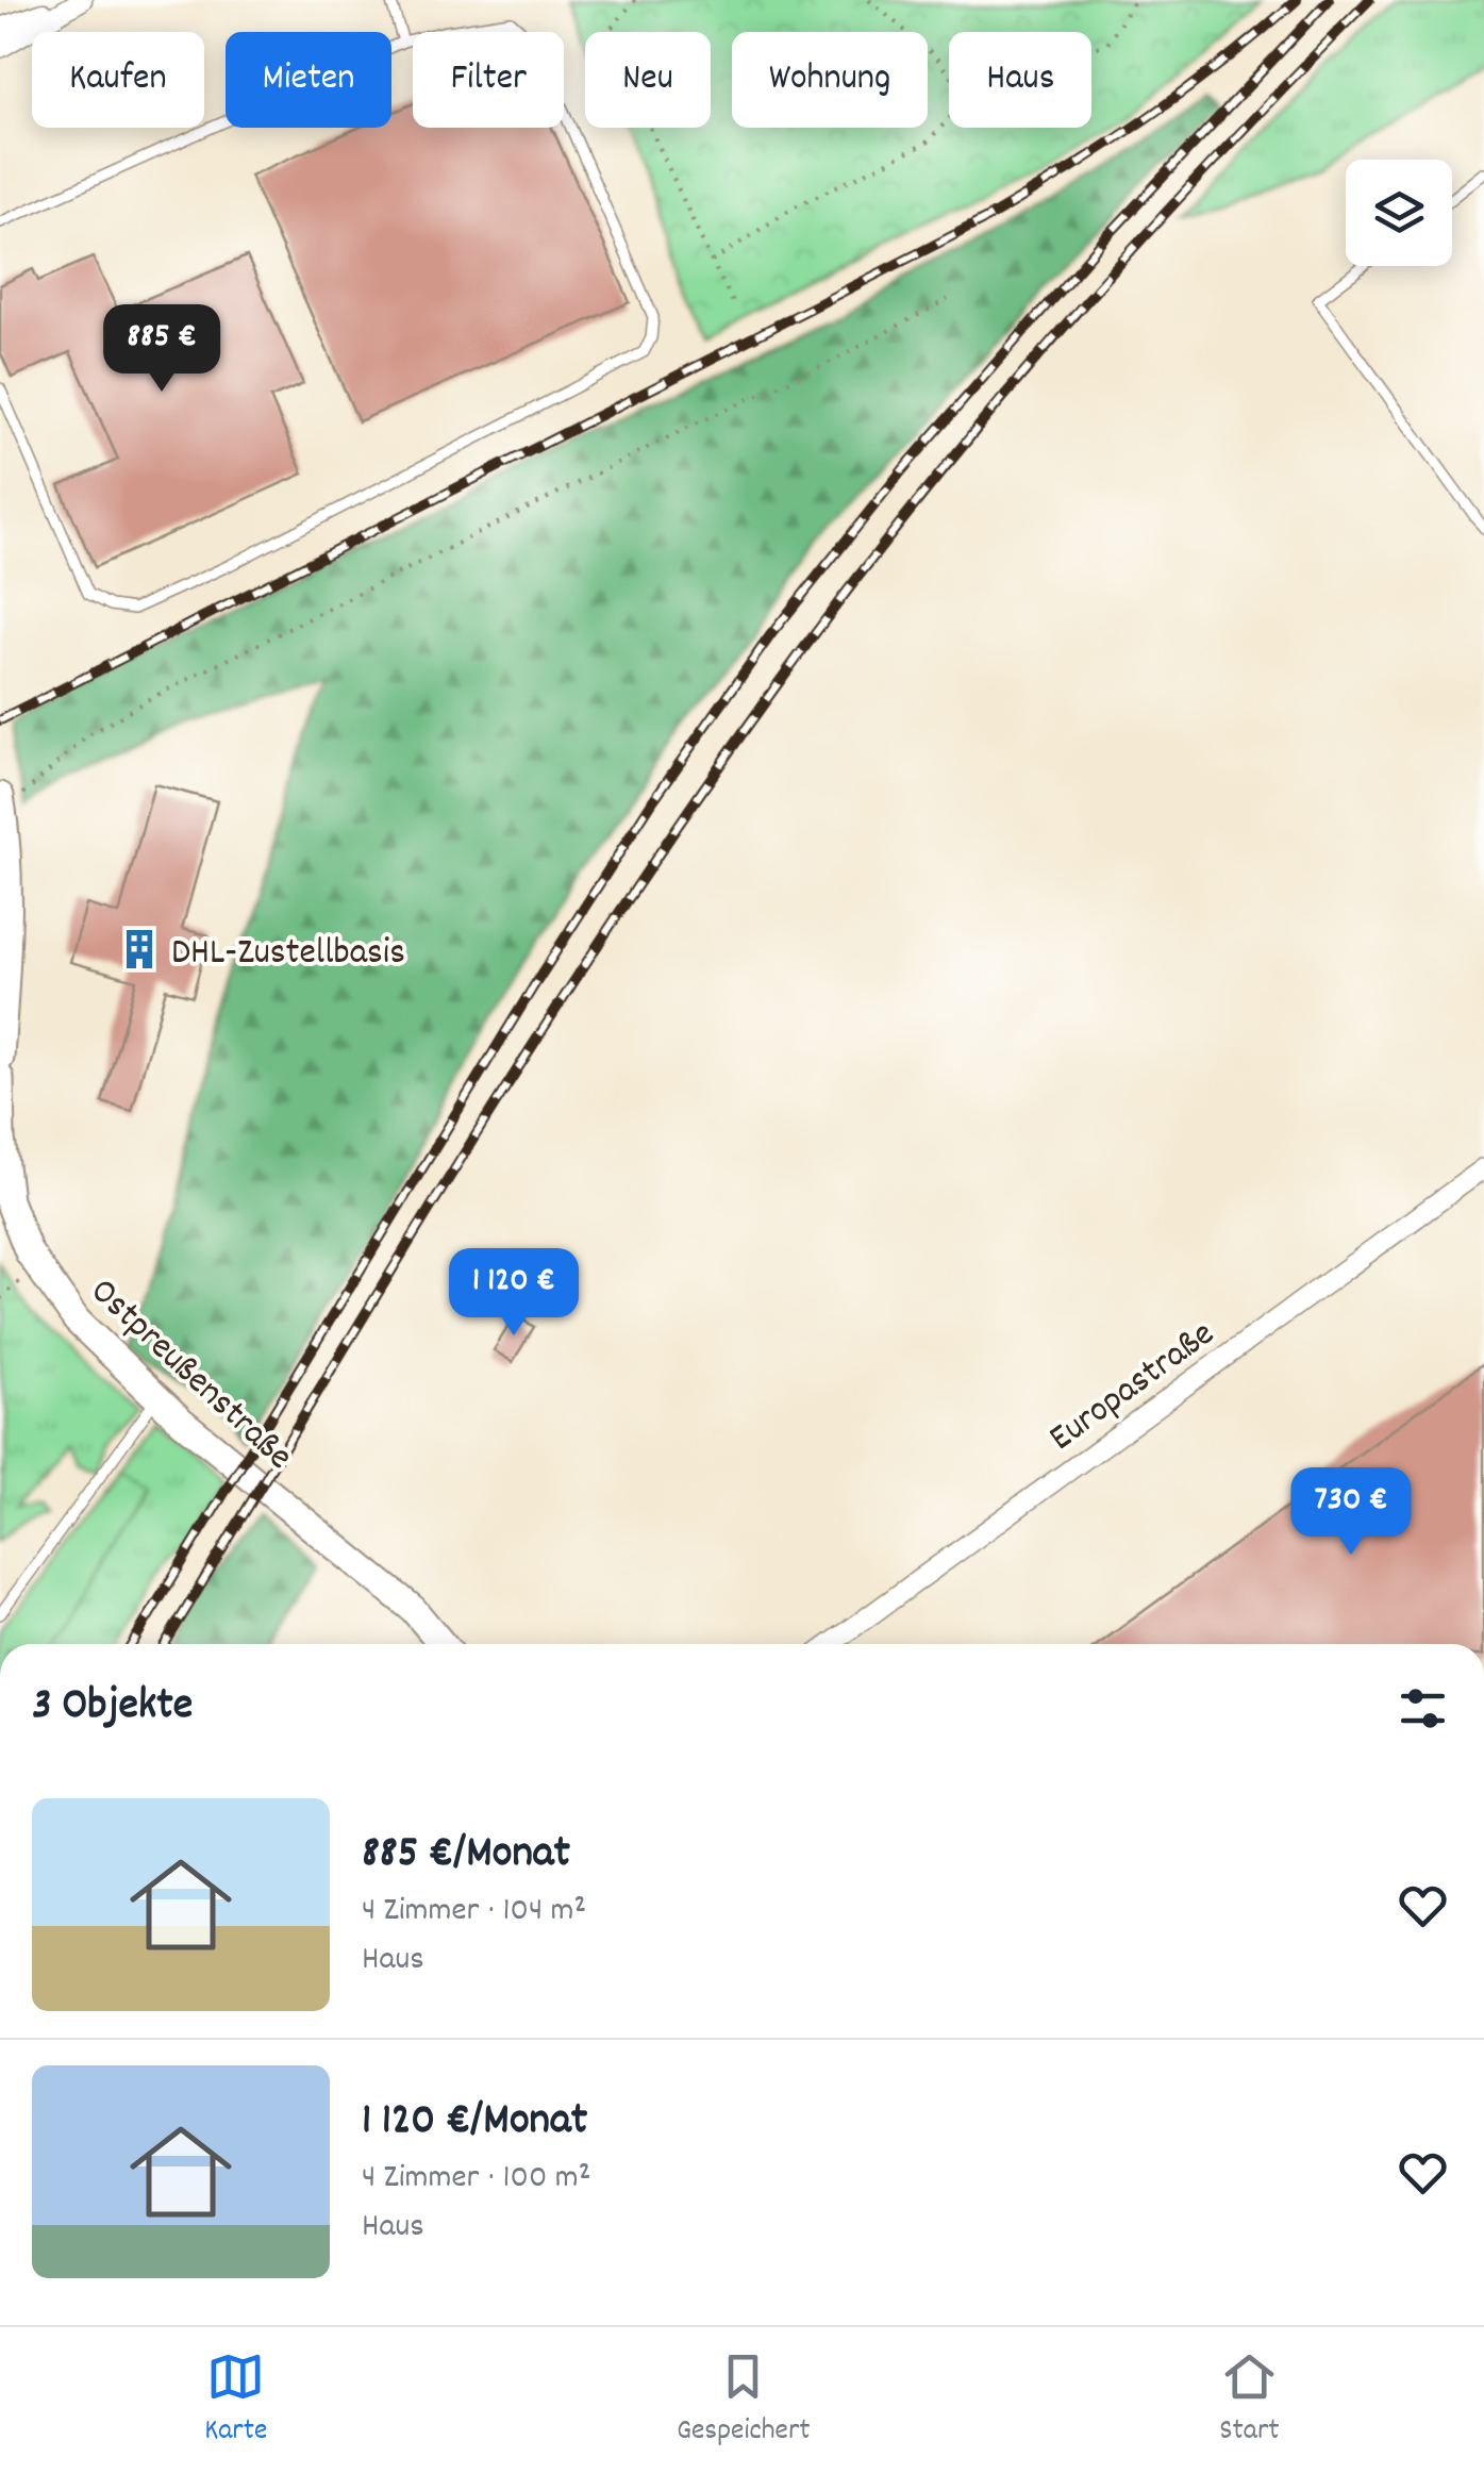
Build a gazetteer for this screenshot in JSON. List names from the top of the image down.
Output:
{
  "streets": {
    "street": ["Ostpreußenstraße", "Europastraße"]
  },
  "places": {
    "building": ["DHL-Zustellbasis"]
  },
  "page": {
    "chip": [
      "Kaufen",
      "Mieten",
      "Filter",
      "Neu",
      "Wohnung",
      "Haus"
    ],
    "price": ["885 €", "1 120 €", "730 €"],
    "heading": "3 Objekte",
    "list": [
      {
        "name": "885 €/Monat",
        "note": "4 Zimmer · 104 m² · Haus"
      },
      {
        "name": "1 120 €/Monat",
        "note": "4 Zimmer · 100 m² · Haus"
      }
    ],
    "tabs": ["Karte", "Gespeichert", "Start"]
  }
}
